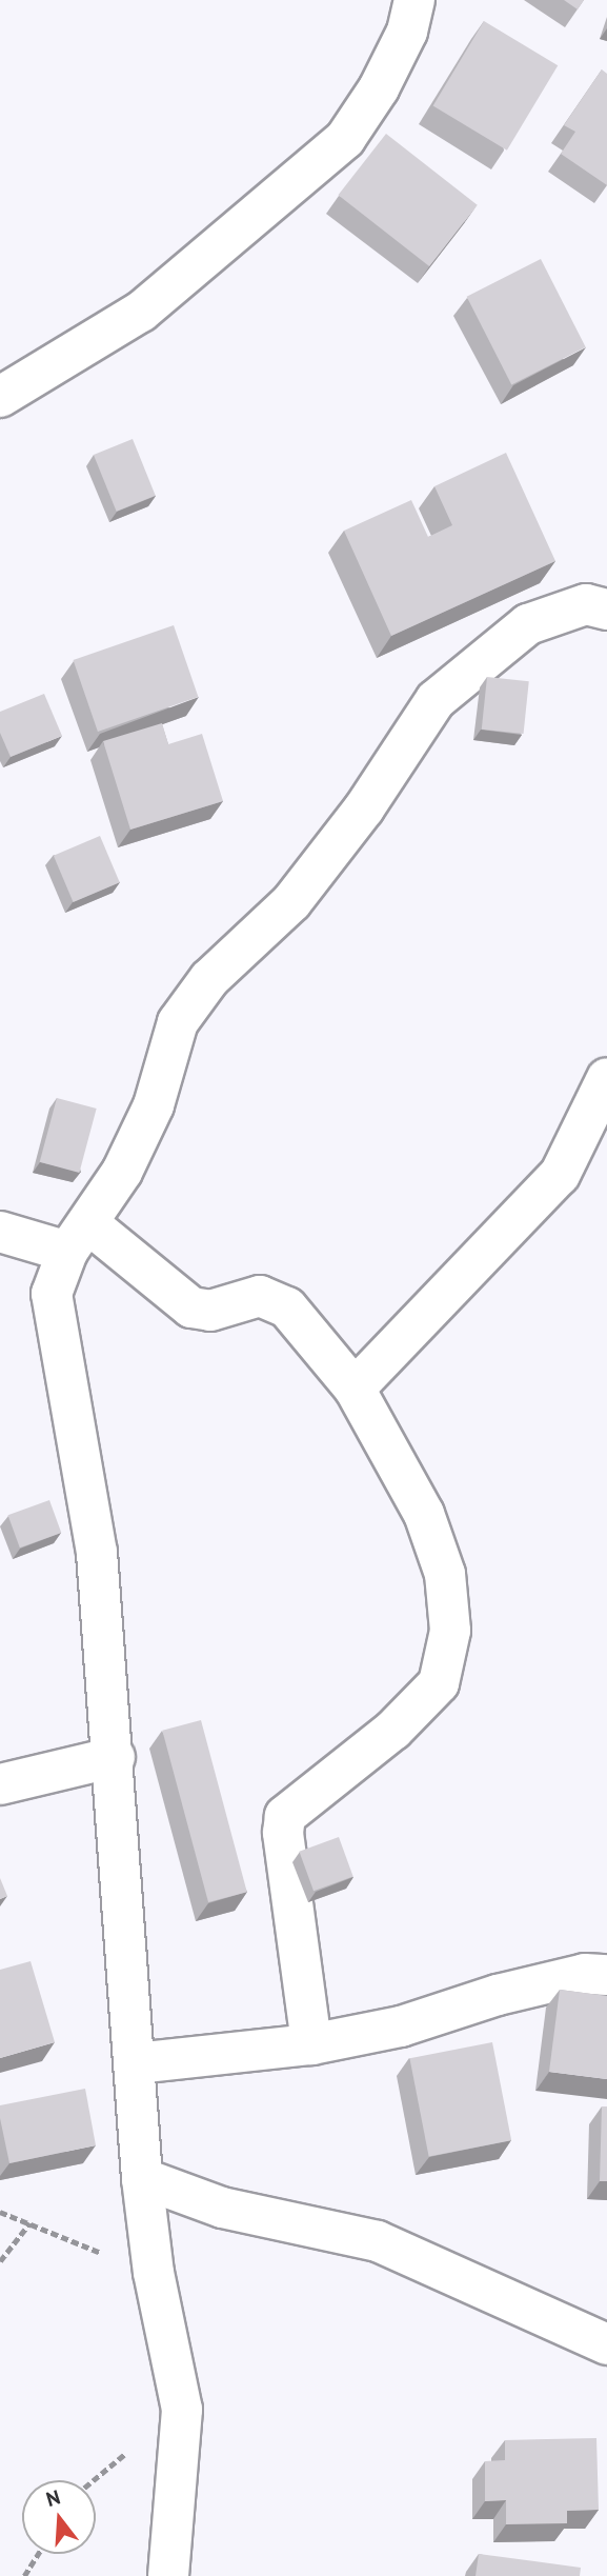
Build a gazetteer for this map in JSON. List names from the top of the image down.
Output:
{
  "north": "top"
}
